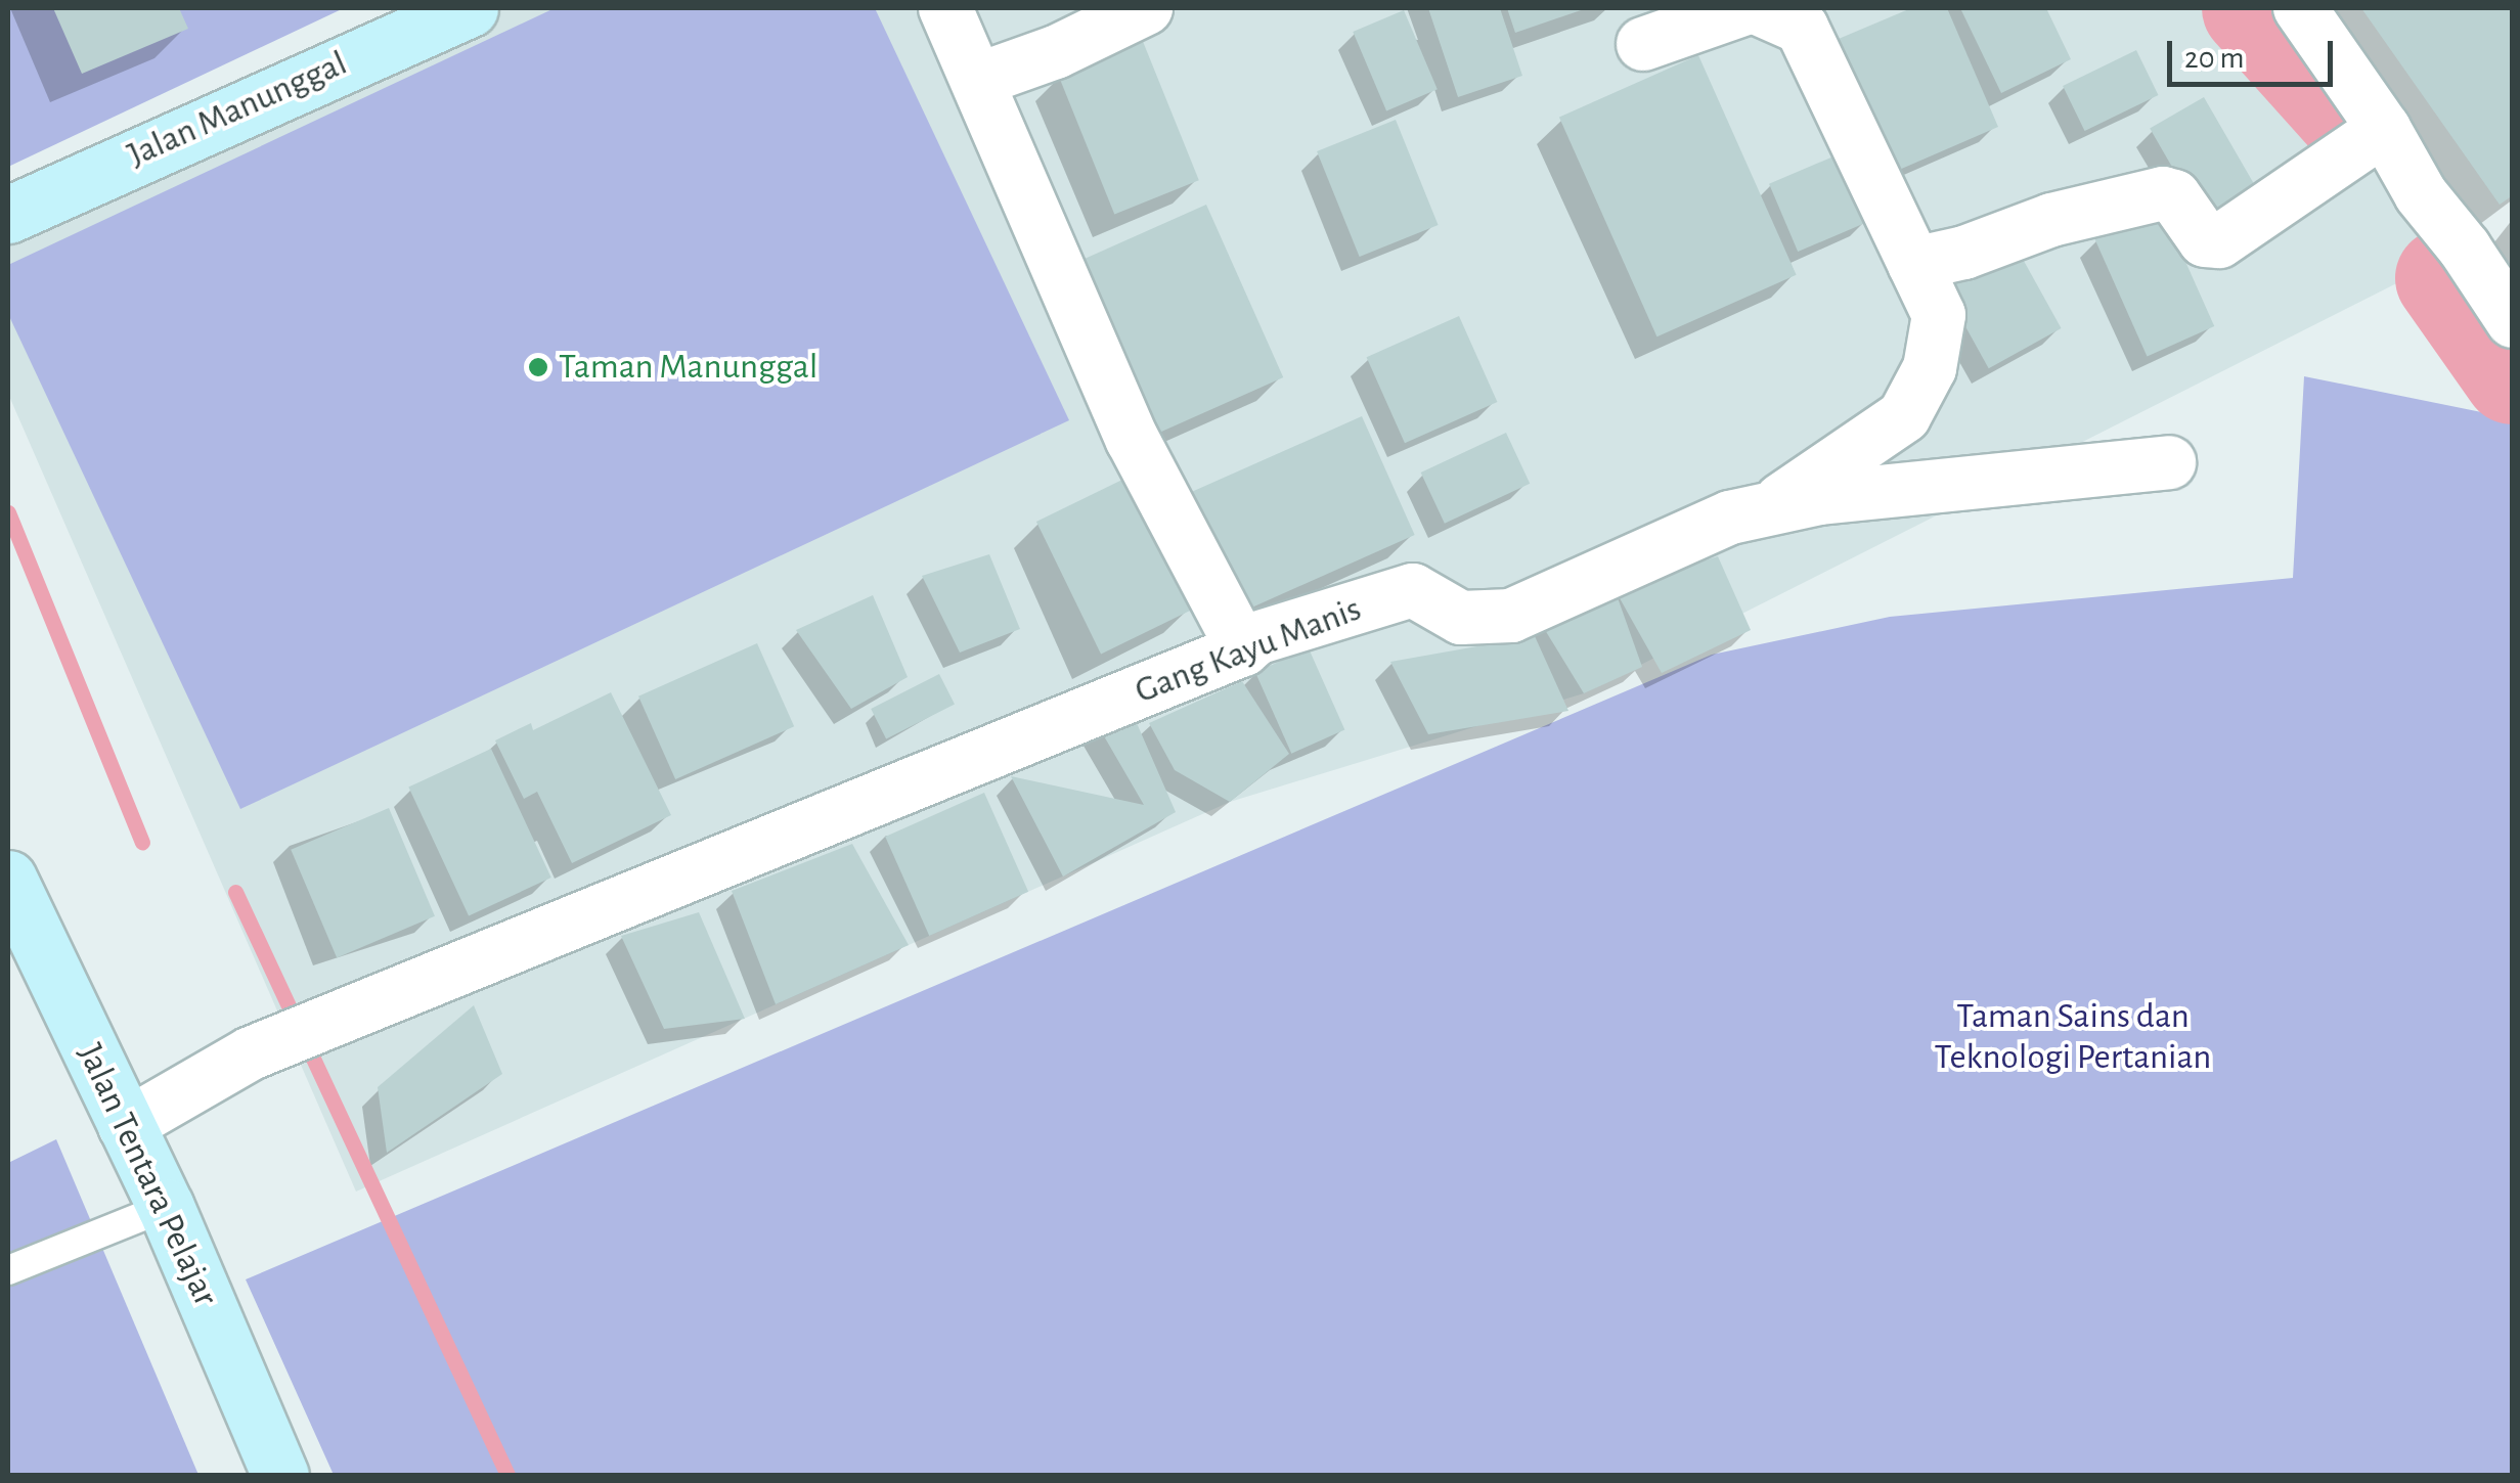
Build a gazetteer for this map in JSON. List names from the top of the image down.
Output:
{
  "streets": {
    "main road": ["Jalan Manunggal", "Jalan Tentara Pelajar"],
    "street": ["Gang Kayu Manis"]
  },
  "crossings": [
    ["Gang Kayu Manis", "Jalan Tentara Pelajar"]
  ],
  "parks": ["Taman Sains dan Teknologi Pertanian"],
  "places": ["Taman Manunggal"],
  "scale_bar": "20 m"
}
